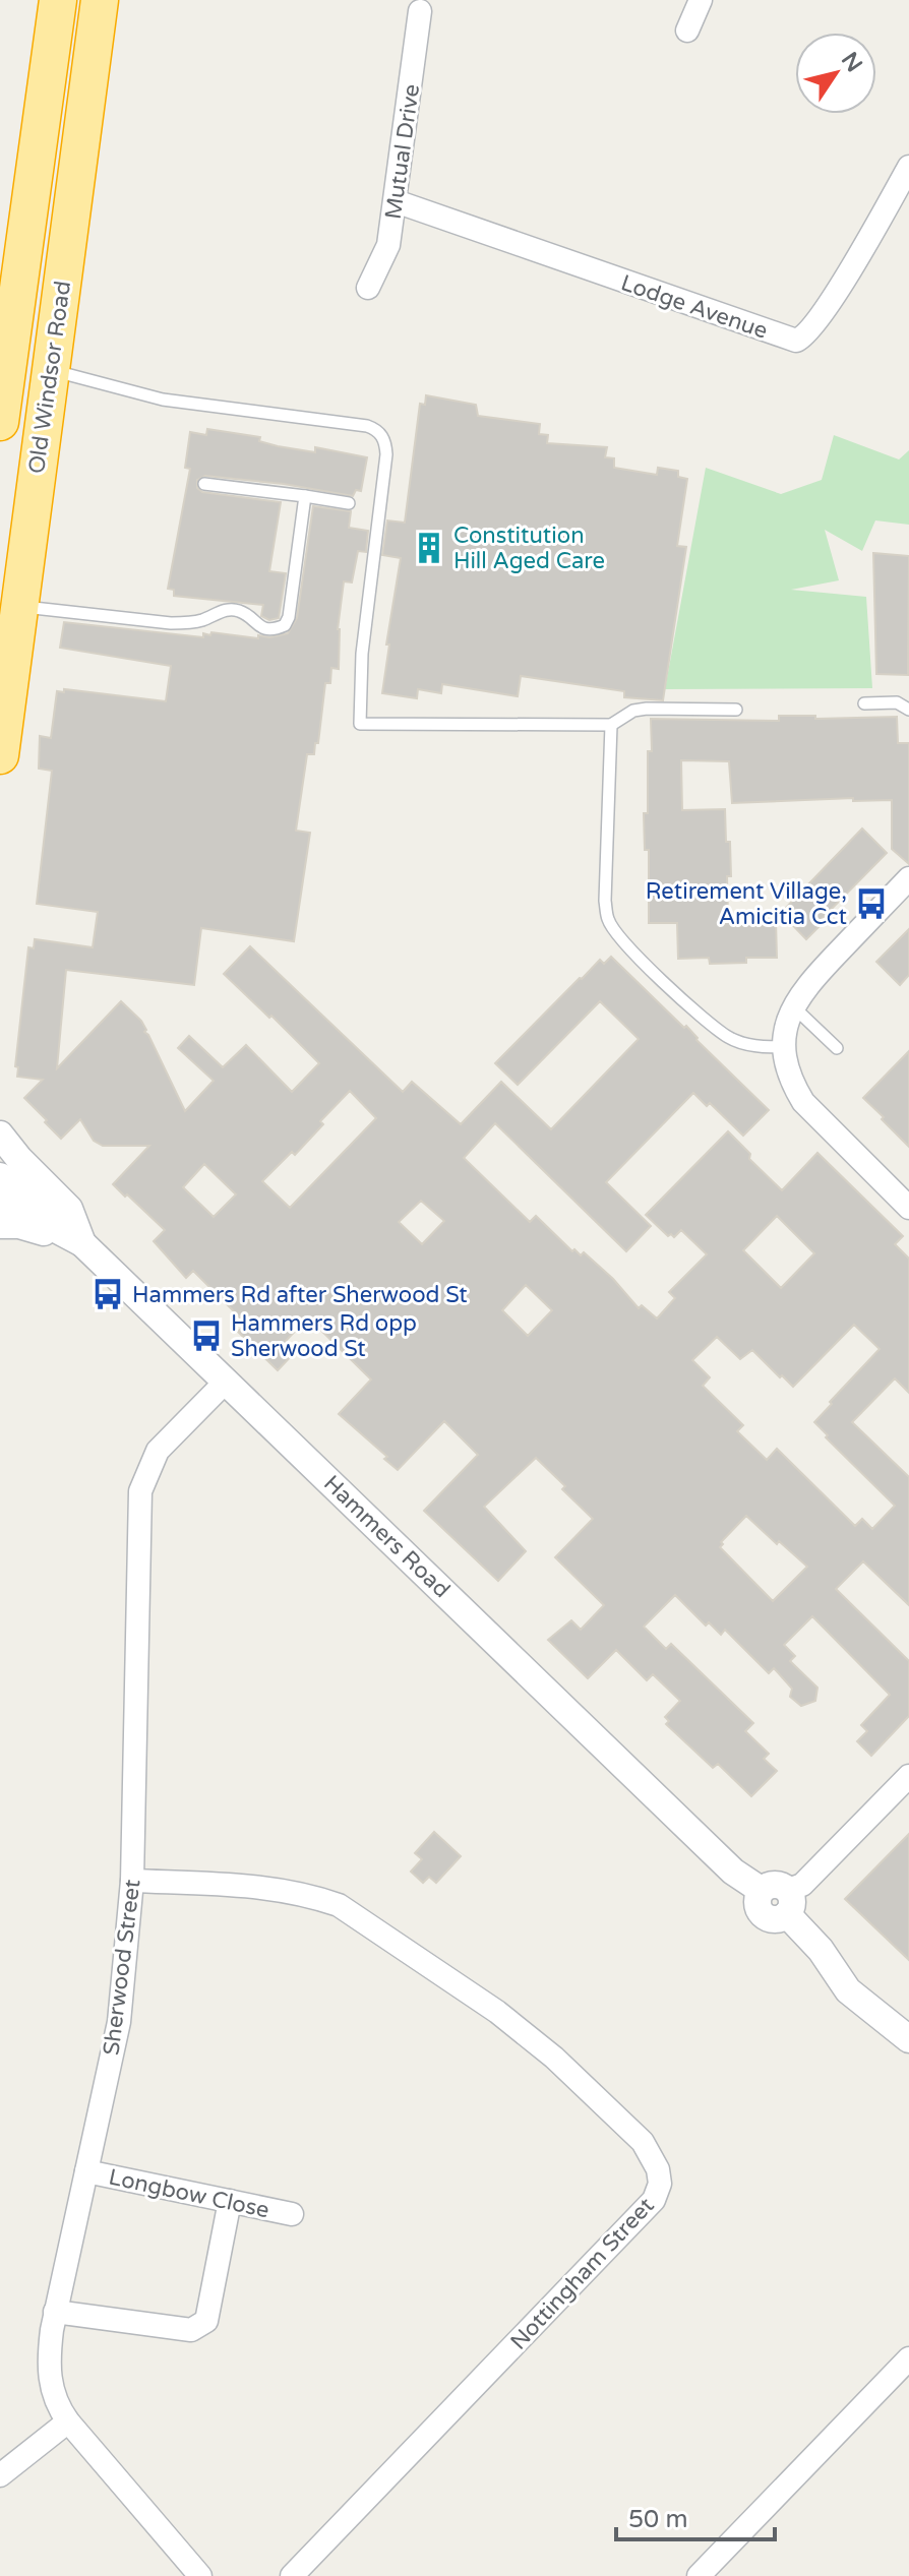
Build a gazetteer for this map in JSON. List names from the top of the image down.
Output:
{
  "streets": {
    "highway": ["Old Windsor Road"],
    "street": [
      "Mutual Drive",
      "Lodge Avenue",
      "Hammers Road",
      "Sherwood Street",
      "Longbow Close",
      "Nottingham Street"
    ]
  },
  "crossings": [
    ["Mutual Drive", "Lodge Avenue"],
    ["Hammers Road", "Sherwood Street"],
    ["Sherwood Street", "Longbow Close"],
    ["Sherwood Street", "Nottingham Street"]
  ],
  "places": {
    "building": ["Constitution Hill Aged Care"],
    "bus stop": ["Retirement Village, Amicitia Cct", "Hammers Rd after Sherwood St", "Hammers Rd opp Sherwood St"]
  },
  "scale_bar": "50 m",
  "north": "top right"
}
